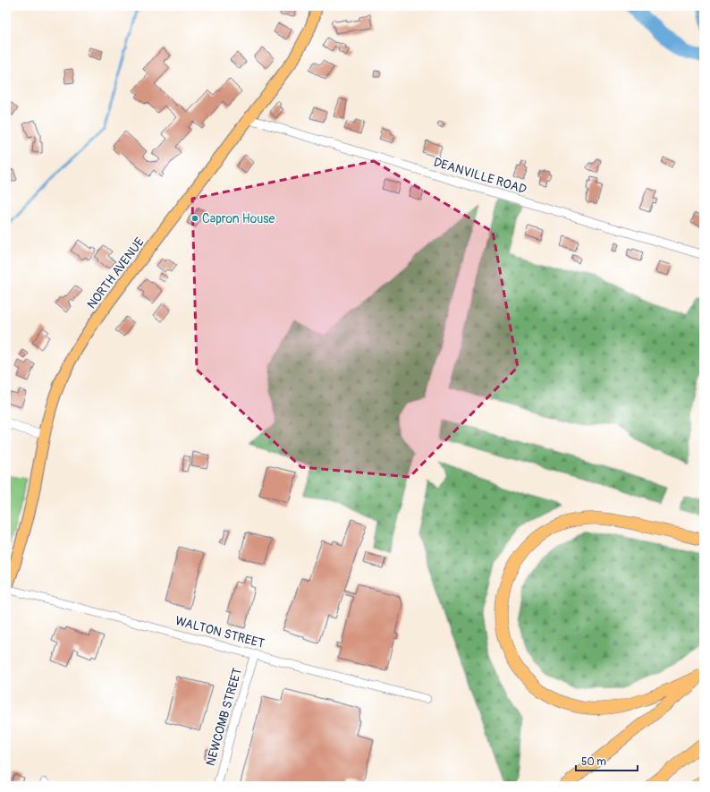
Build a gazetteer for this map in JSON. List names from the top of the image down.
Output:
{
  "streets": {
    "main road": ["NORTH AVENUE"],
    "street": ["DEANVILLE ROAD", "WALTON STREET", "NEWCOMB STREET"]
  },
  "crossings": [
    ["DEANVILLE ROAD", "NORTH AVENUE"],
    ["NORTH AVENUE", "WALTON STREET"],
    ["WALTON STREET", "NEWCOMB STREET"]
  ],
  "places": ["Capron House"],
  "scale_bar": "50 m"
}
